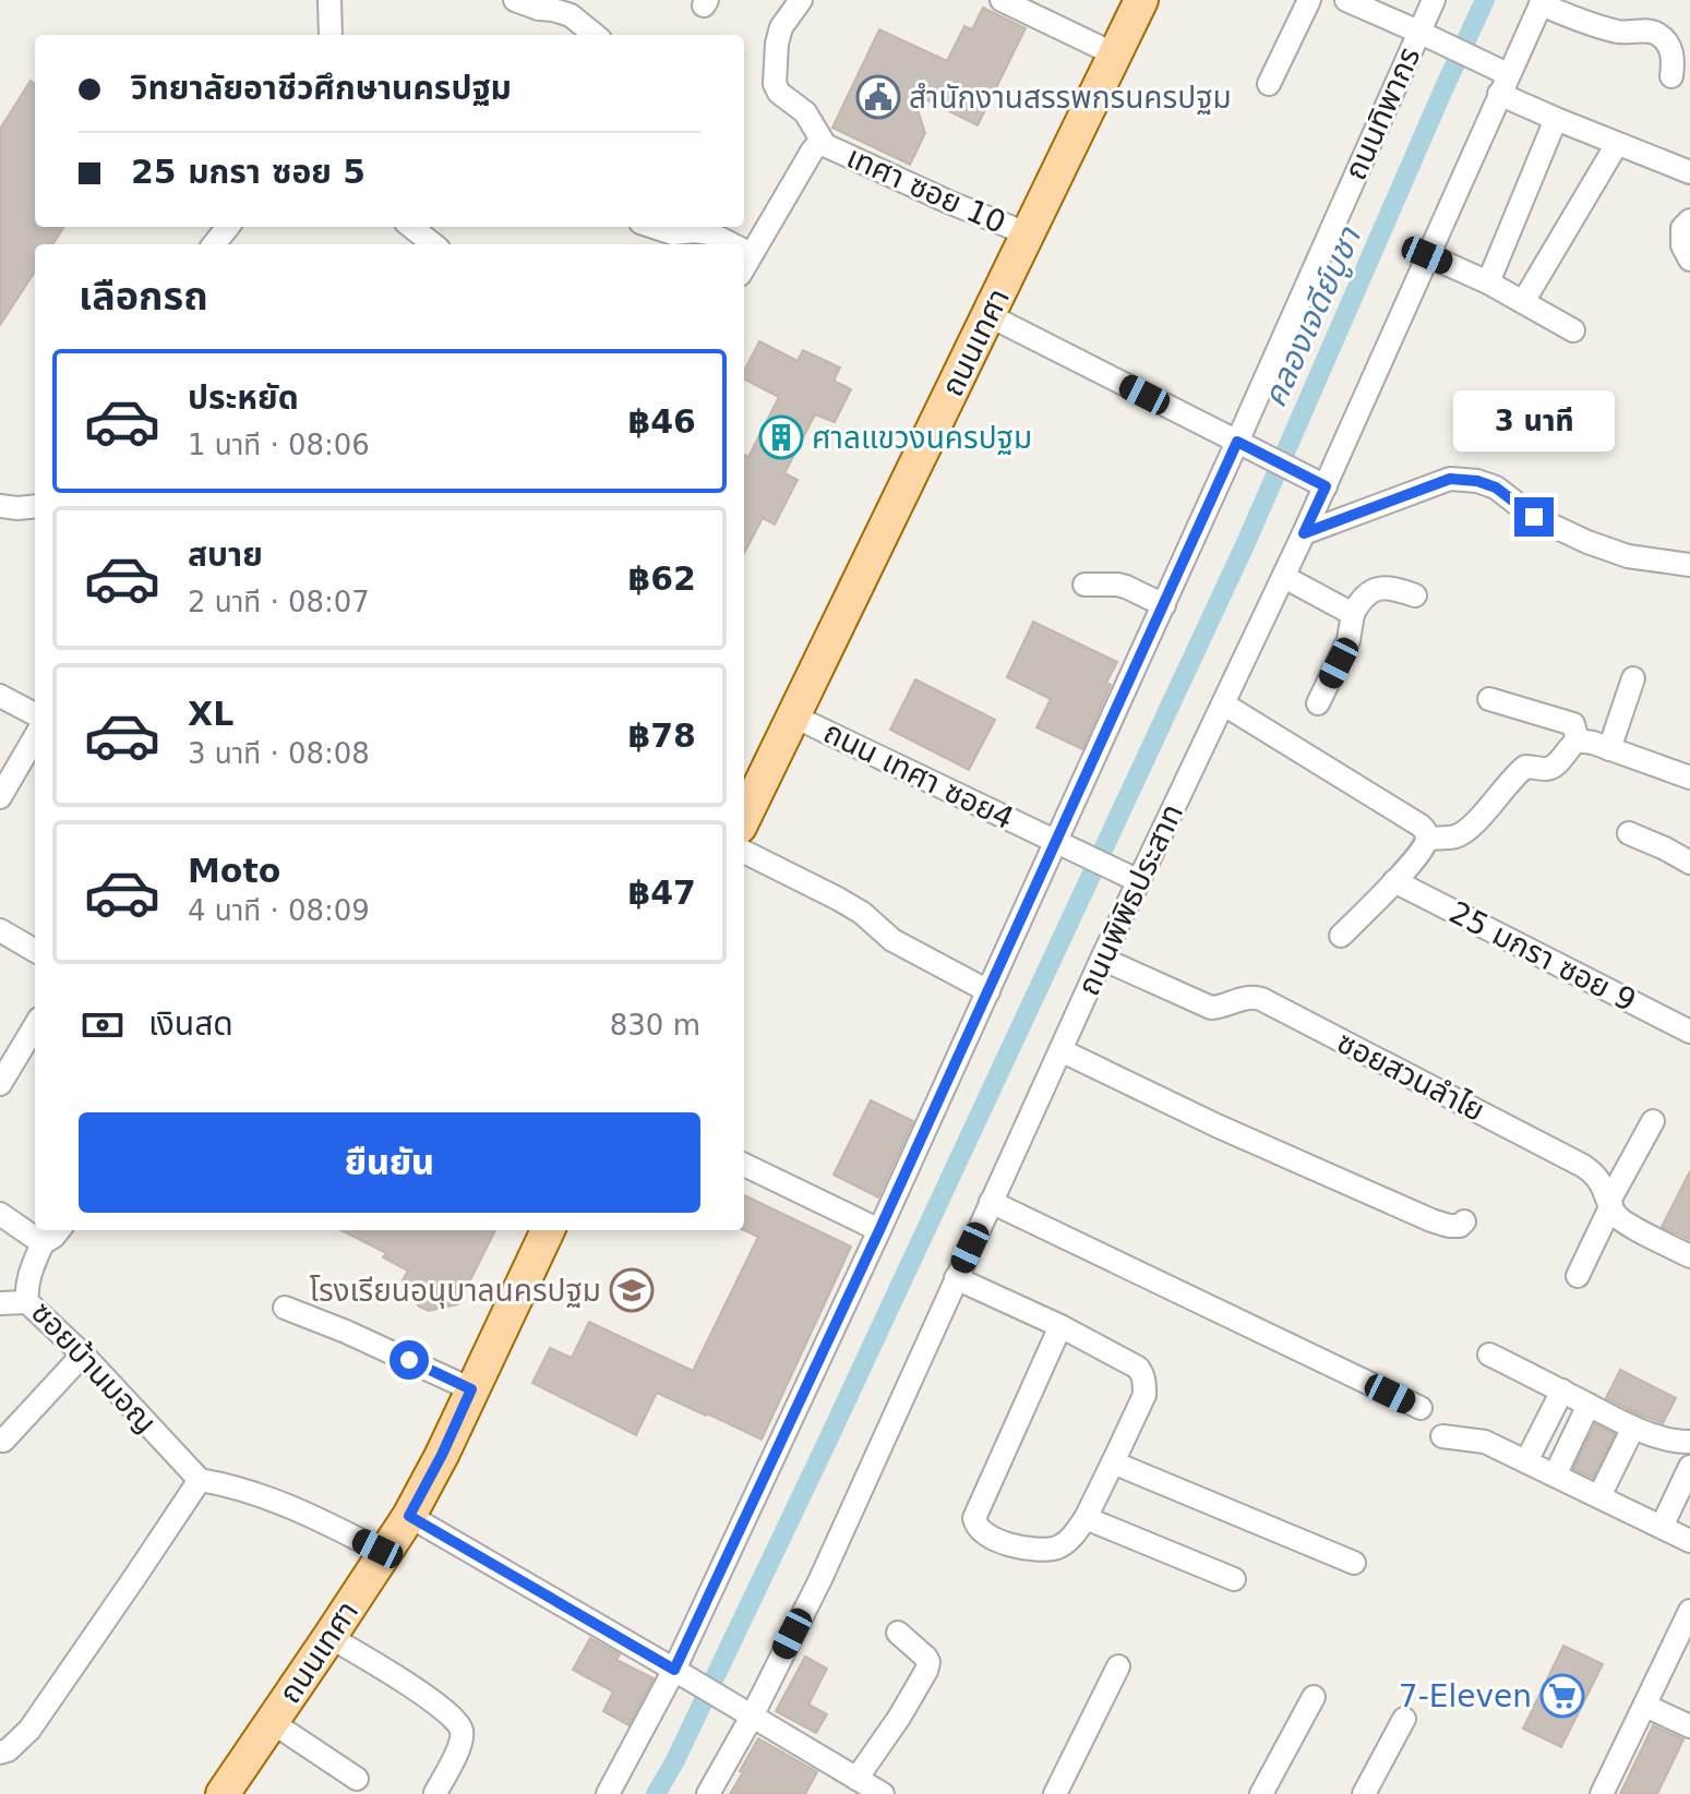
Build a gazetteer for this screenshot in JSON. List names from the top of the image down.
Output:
{
  "streets": {
    "main road": ["ถนนเทศา"],
    "street": [
      "ถนนทิพากร",
      "เทศา ซอย 10",
      "ถนน เทศา ซอย4",
      "ถนนพิพิธประสาท",
      "25 มกรา ซอย 9",
      "ซอยสวนลำไย",
      "ซอยบ้านมอญ"
    ]
  },
  "crossings": [
    ["ถนนทิพากร", "ถนน เทศา ซอย4"],
    ["เทศา ซอย 10", "ถนนเทศา"],
    ["ถนนเทศา", "ถนน เทศา ซอย4"],
    ["ถนน เทศา ซอย4", "ถนนพิพิธประสาท"],
    ["ถนนพิพิธประสาท", "ซอยสวนลำไย"]
  ],
  "water": ["คลองเจดีย์บูชา"],
  "places": {
    "public building": ["สำนักงานสรรพกรนครปฐม"],
    "building": ["ศาลแขวงนครปฐม"],
    "school or university": ["โรงเรียนอนุบาลนครปฐม"],
    "supermarket": ["7-Eleven"]
  },
  "page": {
    "banner": ["วิทยาลัยอาชีวศึกษานครปฐม", "25 มกรา ซอย 5"],
    "heading": "เลือกรถ",
    "list": [
      {
        "name": "ประหยัด",
        "note": "1 นาที · 08:06",
        "value": "฿46"
      },
      {
        "name": "สบาย",
        "note": "2 นาที · 08:07",
        "value": "฿62"
      },
      {
        "name": "XL",
        "note": "3 นาที · 08:08",
        "value": "฿78"
      },
      {
        "name": "Moto",
        "note": "4 นาที · 08:09",
        "value": "฿47"
      }
    ],
    "bubble": "3 นาที",
    "pay": ["เงินสด", "830 m"],
    "buttons": "ยืนยัน"
  }
}
